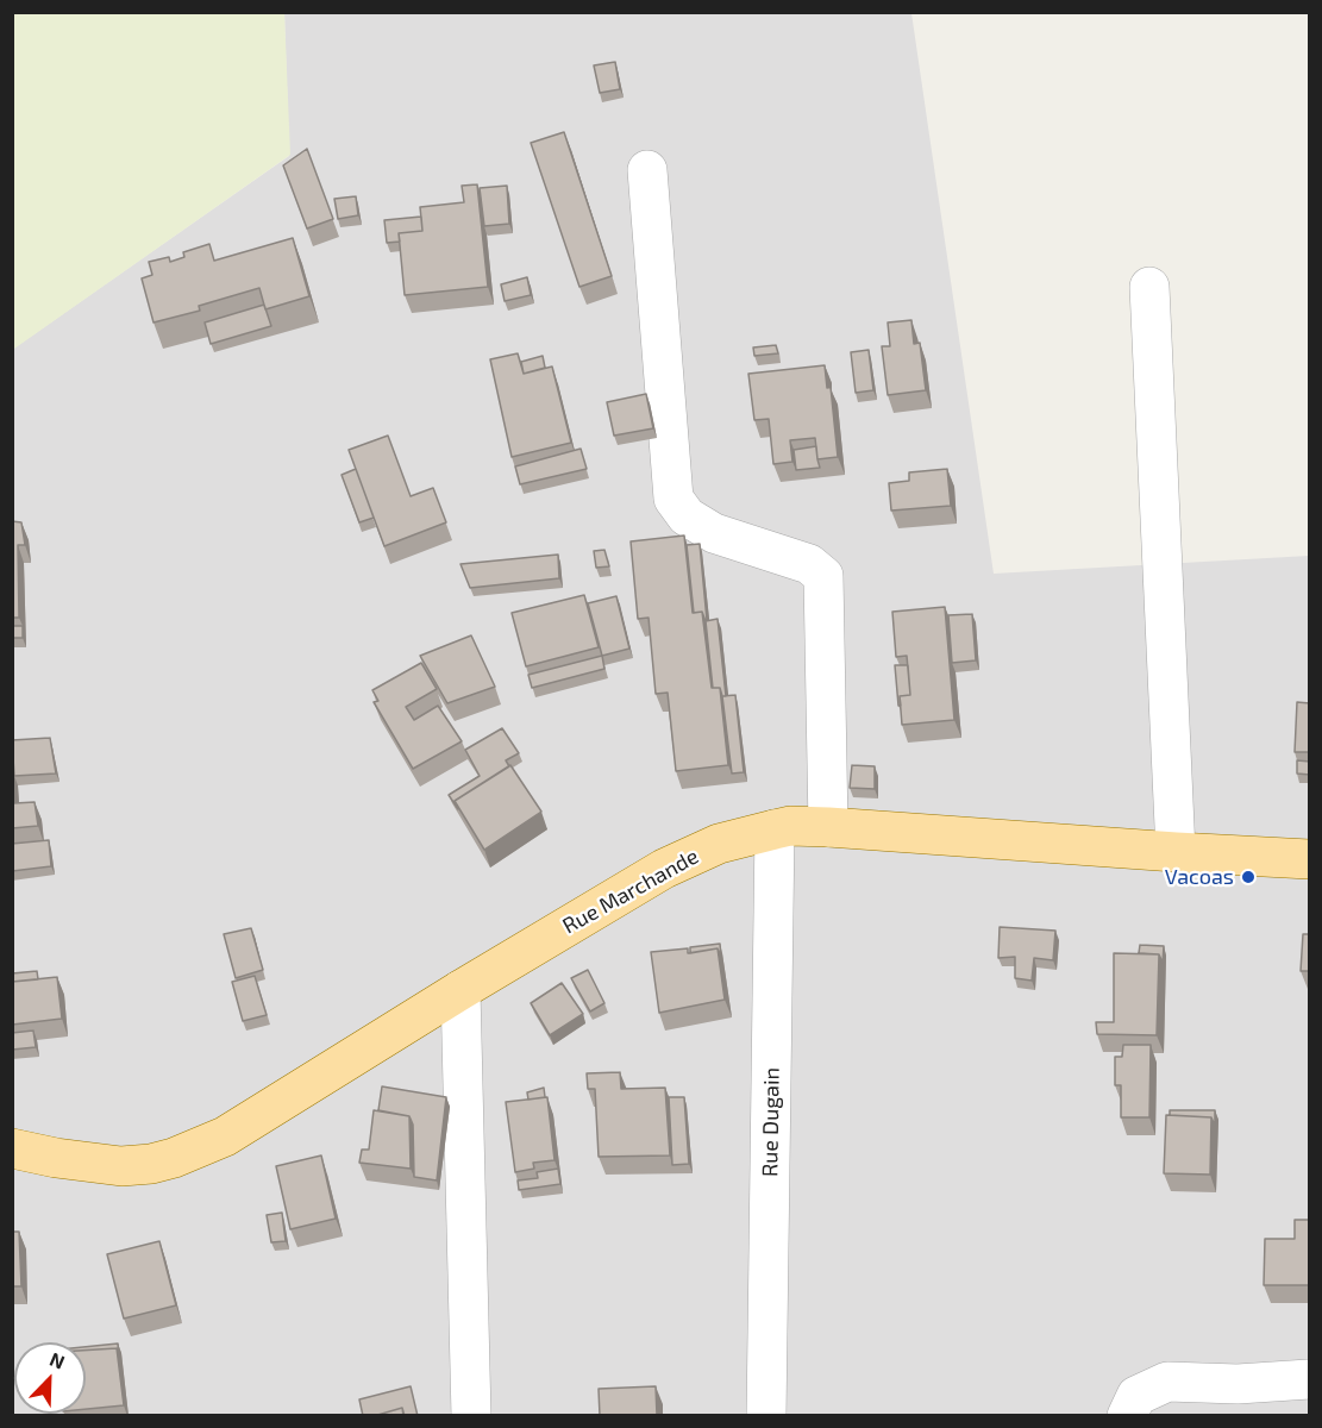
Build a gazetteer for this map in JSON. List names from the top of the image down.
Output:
{
  "streets": {
    "main road": ["Rue Marchande"],
    "street": ["Rue Dugain"]
  },
  "crossings": [
    ["Rue Marchande", "Rue Dugain"]
  ],
  "places": ["Vacoas"],
  "north": "top right"
}
